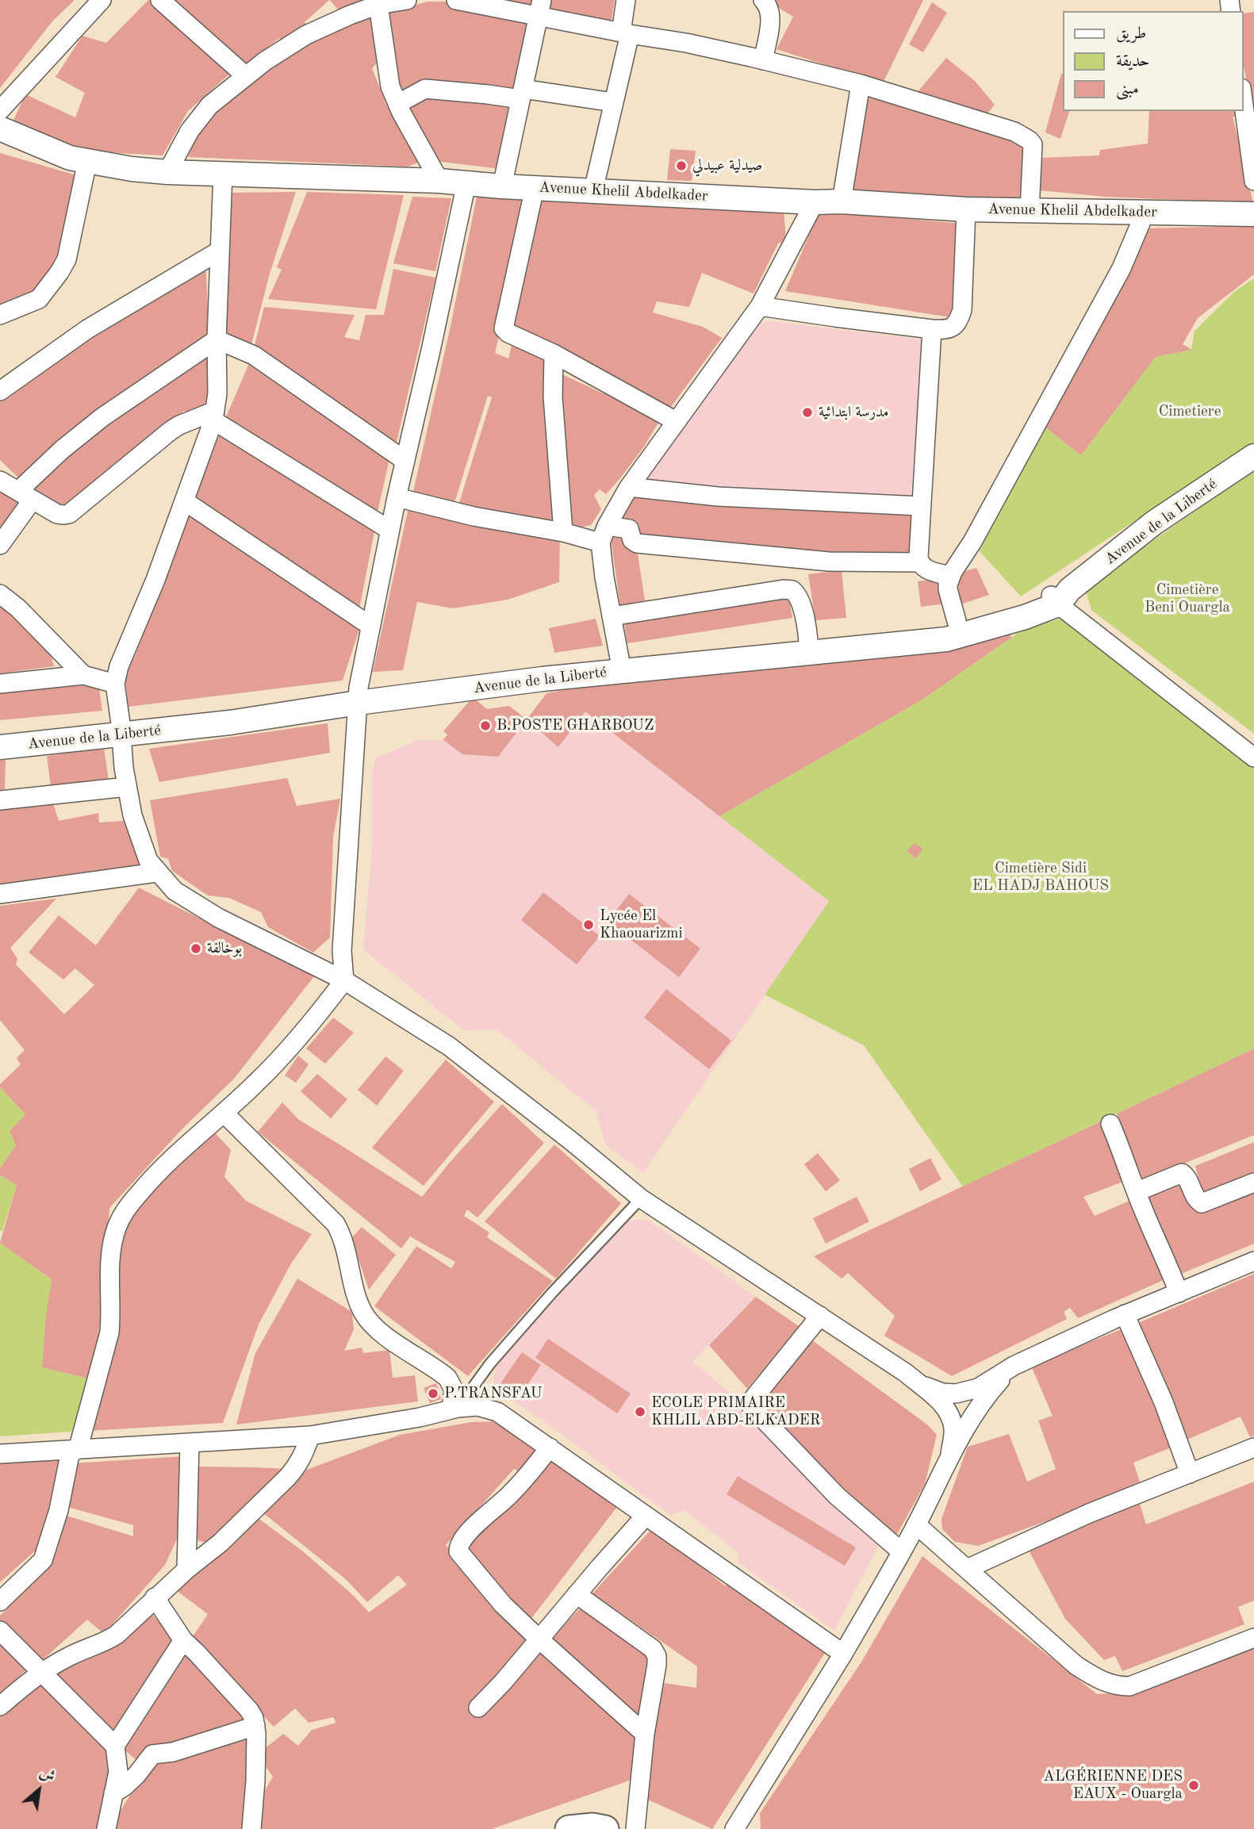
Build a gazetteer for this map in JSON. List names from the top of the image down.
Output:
{
  "streets": {
    "street": ["Avenue Khelil Abdelkader", "Avenue de la Liberté"]
  },
  "parks": ["Cimetiere", "Cimetière Beni Ouargla", "Cimetière Sidi EL HADJ BAHOUS"],
  "places": [
    "صيدلية عبيدلي",
    "مدرسة ابتدائية",
    "B.POSTE GHARBOUZ",
    "Lycée El Khaouarizmi",
    "بوخالفة",
    "P.TRANSFAU",
    "ECOLE PRIMAIRE KHLIL ABD-ELKADER",
    "ALGÉRIENNE DES EAUX - Ouargla"
  ],
  "legend": ["طريق", "حديقة", "مبنى"],
  "north": "top right"
}
